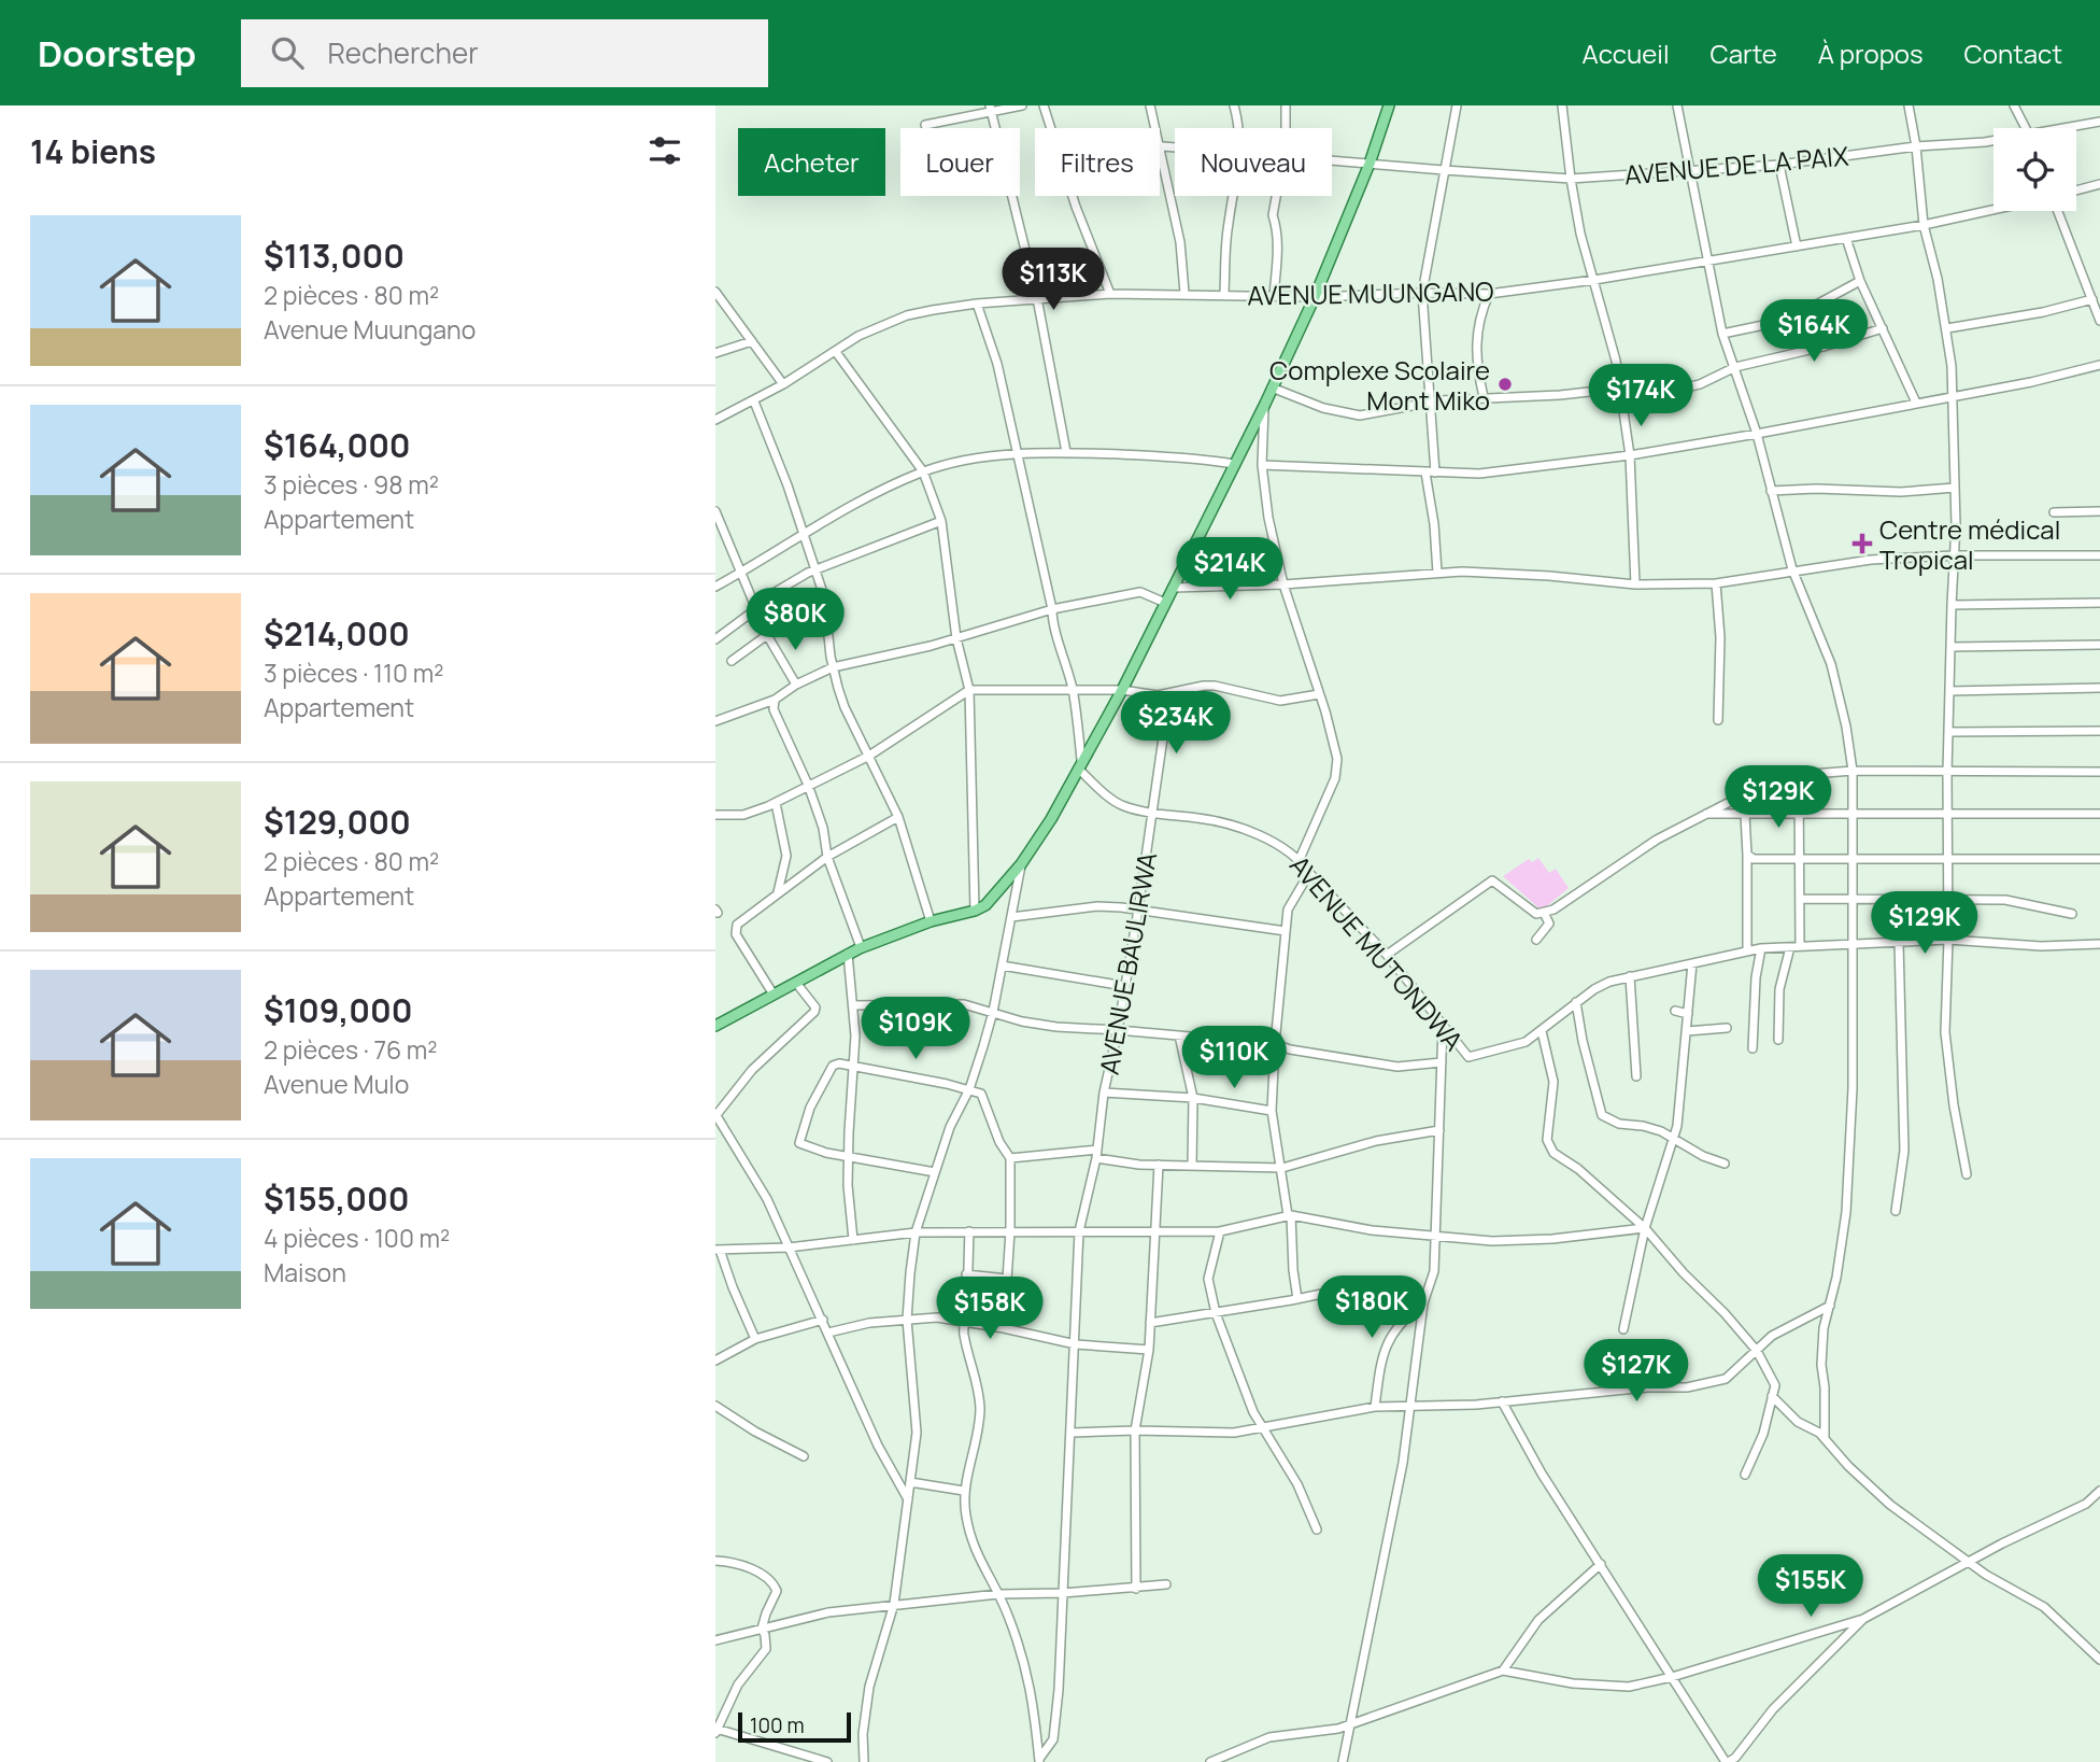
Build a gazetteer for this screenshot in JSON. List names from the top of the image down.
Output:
{
  "streets": {
    "street": [
      "AVENUE DE LA PAIX",
      "AVENUE MUUNGANO",
      "AVENUE MUTONDWA",
      "AVENUE BAULIRWA"
    ]
  },
  "crossings": [
    ["AVENUE MUTONDWA", "AVENUE BAULIRWA"]
  ],
  "places": {
    "other": ["Complexe Scolaire Mont Miko"],
    "health": ["Centre médical Tropical"]
  },
  "scale_bar": "100 m",
  "page": {
    "header": "Doorstep",
    "search": "Rechercher",
    "nav": [
      "Accueil",
      "Carte",
      "À propos",
      "Contact"
    ],
    "heading": "14 biens",
    "chip": [
      "Acheter",
      "Louer",
      "Filtres",
      "Nouveau"
    ],
    "list": [
      {
        "name": "$113,000",
        "note": "2 pièces · 80 m² · Avenue Muungano"
      },
      {
        "name": "$164,000",
        "note": "3 pièces · 98 m² · Appartement"
      },
      {
        "name": "$214,000",
        "note": "3 pièces · 110 m² · Appartement"
      },
      {
        "name": "$129,000",
        "note": "2 pièces · 80 m² · Appartement"
      },
      {
        "name": "$109,000",
        "note": "2 pièces · 76 m² · Avenue Mulo"
      },
      {
        "name": "$155,000",
        "note": "4 pièces · 100 m² · Maison"
      }
    ],
    "price": [
      "$113K",
      "$164K",
      "$174K",
      "$214K",
      "$80K",
      "$234K",
      "$129K",
      "$129K",
      "$109K",
      "$110K",
      "$180K",
      "$158K",
      "$127K",
      "$155K"
    ],
    "scale": "100 m"
  }
}
